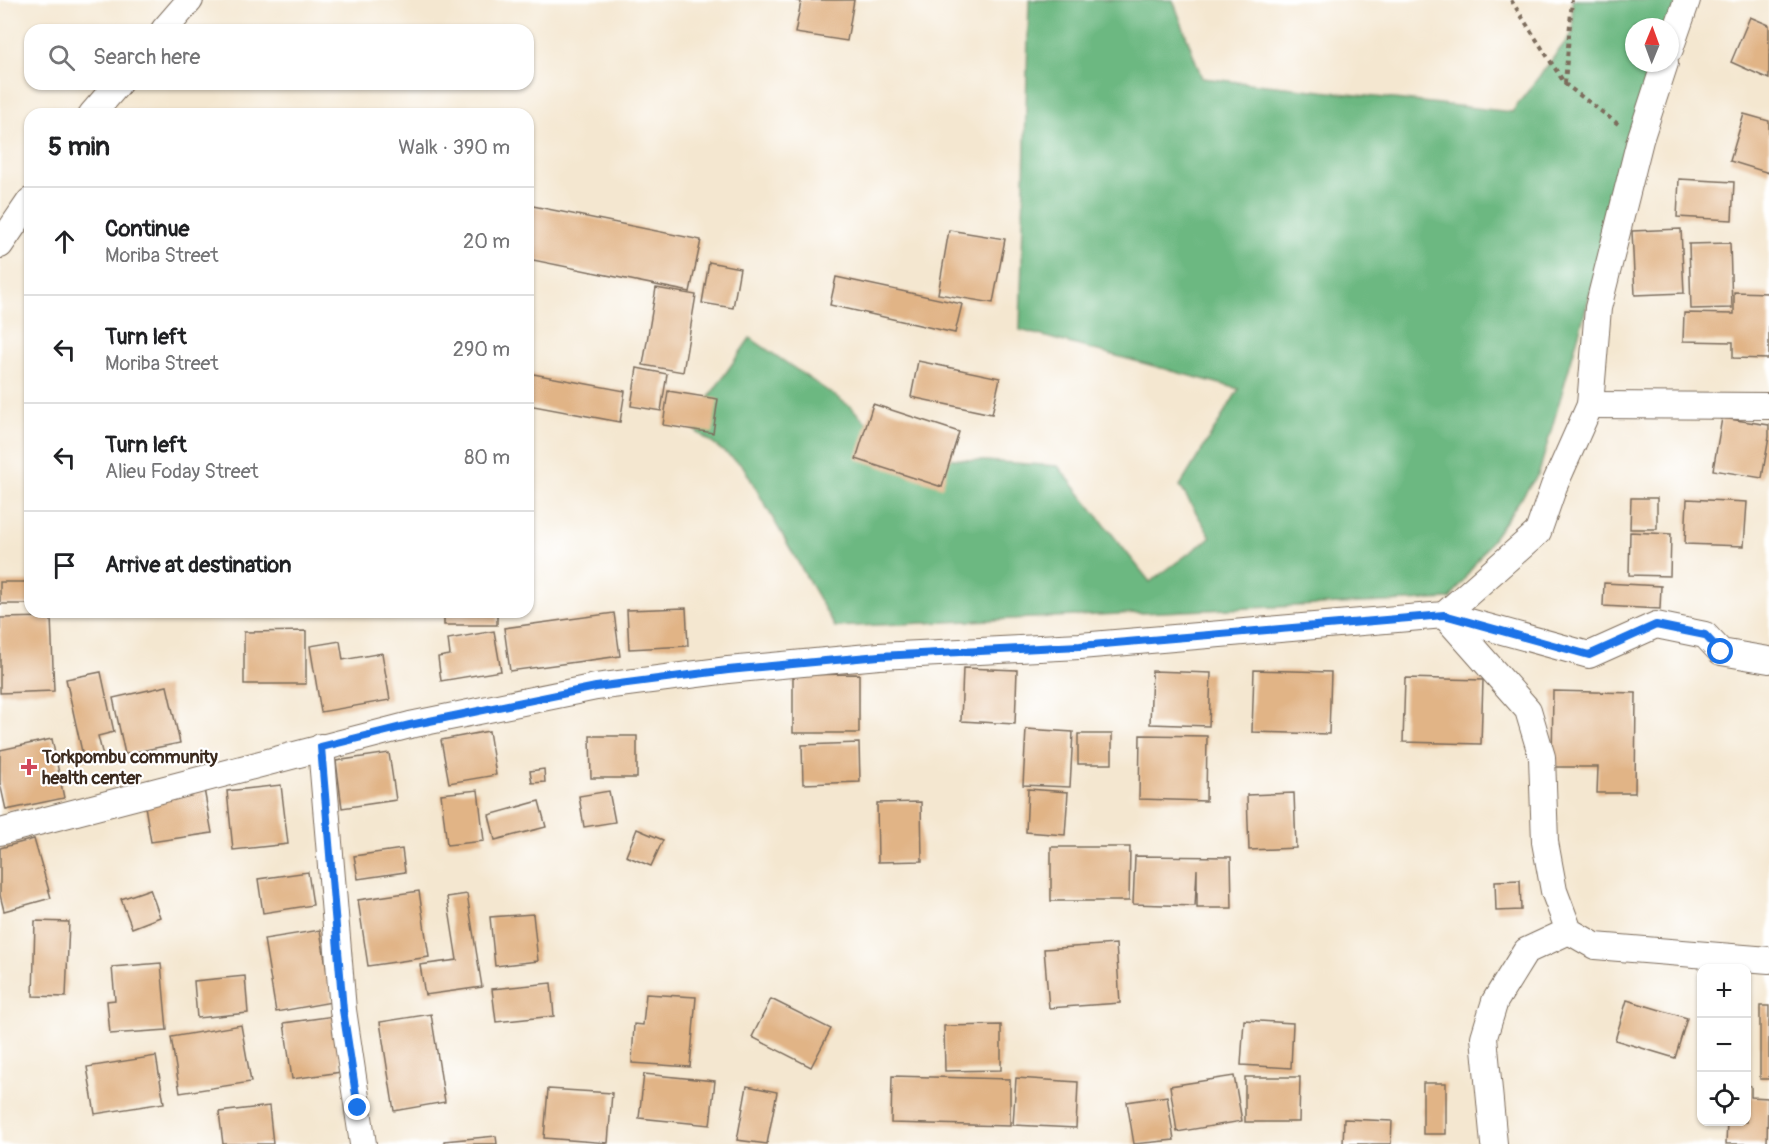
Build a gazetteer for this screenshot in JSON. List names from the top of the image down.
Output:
{
  "places": {
    "health": ["Torkpombu community health center"]
  },
  "north": "top",
  "page": {
    "search": "Search here",
    "heading": ["5 min", "Walk · 390 m"],
    "list": [
      ["Continue", "Moriba Street", "20 m"],
      ["Turn left", "Moriba Street", "290 m"],
      ["Turn left", "Alieu Foday Street", "80 m"],
      "Arrive at destination"
    ],
    "map_buttons": ["+", "−"]
  }
}
